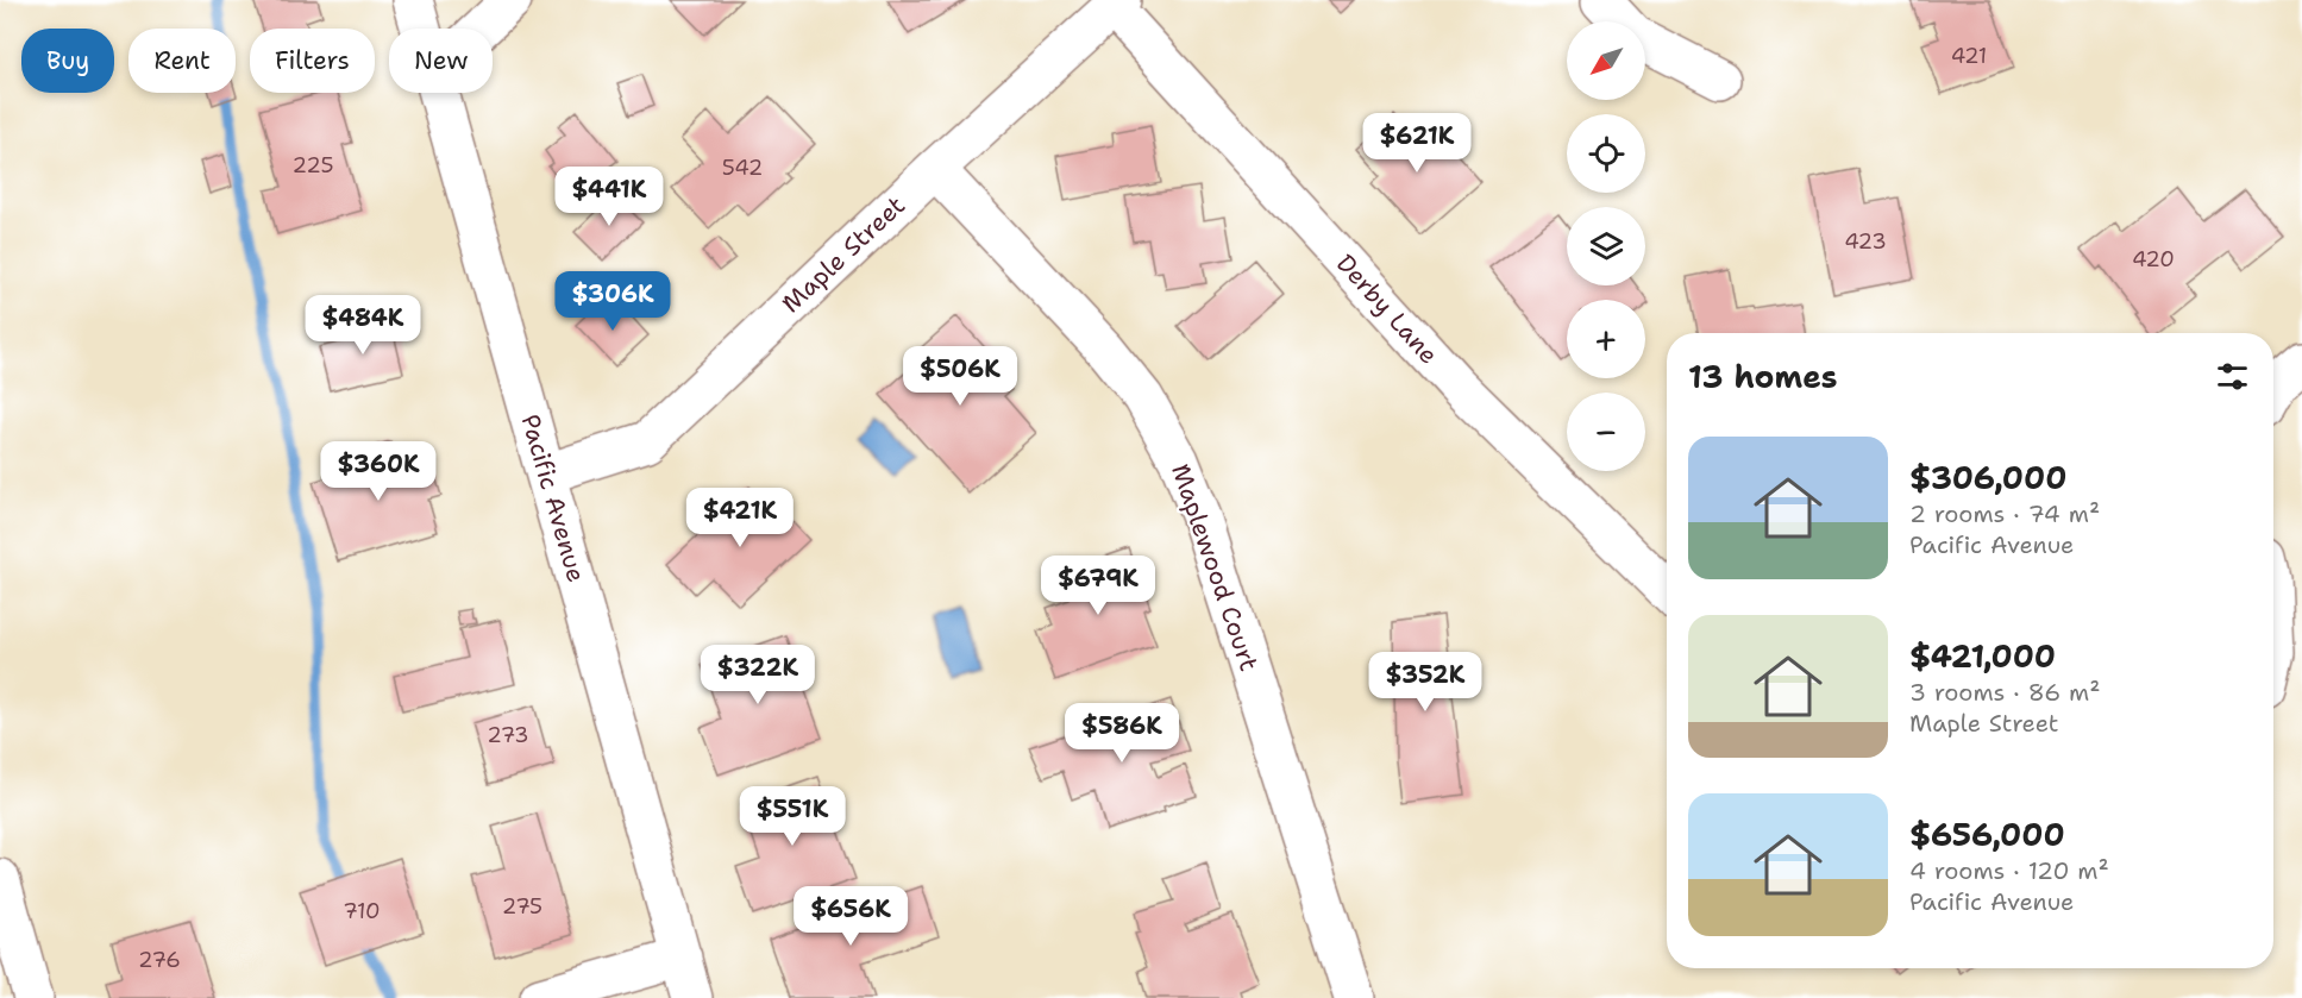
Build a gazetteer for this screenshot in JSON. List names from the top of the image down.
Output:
{
  "streets": {
    "street": [
      "Maple Street",
      "Derby Lane",
      "Pacific Avenue",
      "Maplewood Court"
    ]
  },
  "crossings": [
    ["Maple Street", "Derby Lane"],
    ["Maple Street", "Pacific Avenue"],
    ["Maple Street", "Maplewood Court"]
  ],
  "house_numbers": [
    "421",
    "225",
    "542",
    "423",
    "420",
    "273",
    "275",
    "710",
    "276"
  ],
  "north": "bottom left",
  "page": {
    "map_buttons": ["+", "−"],
    "chip": [
      "Buy",
      "Rent",
      "Filters",
      "New"
    ],
    "price": [
      "$621K",
      "$441K",
      "$306K",
      "$484K",
      "$506K",
      "$360K",
      "$421K",
      "$679K",
      "$322K",
      "$352K",
      "$586K",
      "$551K",
      "$656K"
    ],
    "heading": "13 homes",
    "list": [
      {
        "name": "$306,000",
        "note": "2 rooms · 74 m² · Pacific Avenue"
      },
      {
        "name": "$421,000",
        "note": "3 rooms · 86 m² · Maple Street"
      },
      {
        "name": "$656,000",
        "note": "4 rooms · 120 m² · Pacific Avenue"
      }
    ]
  }
}
